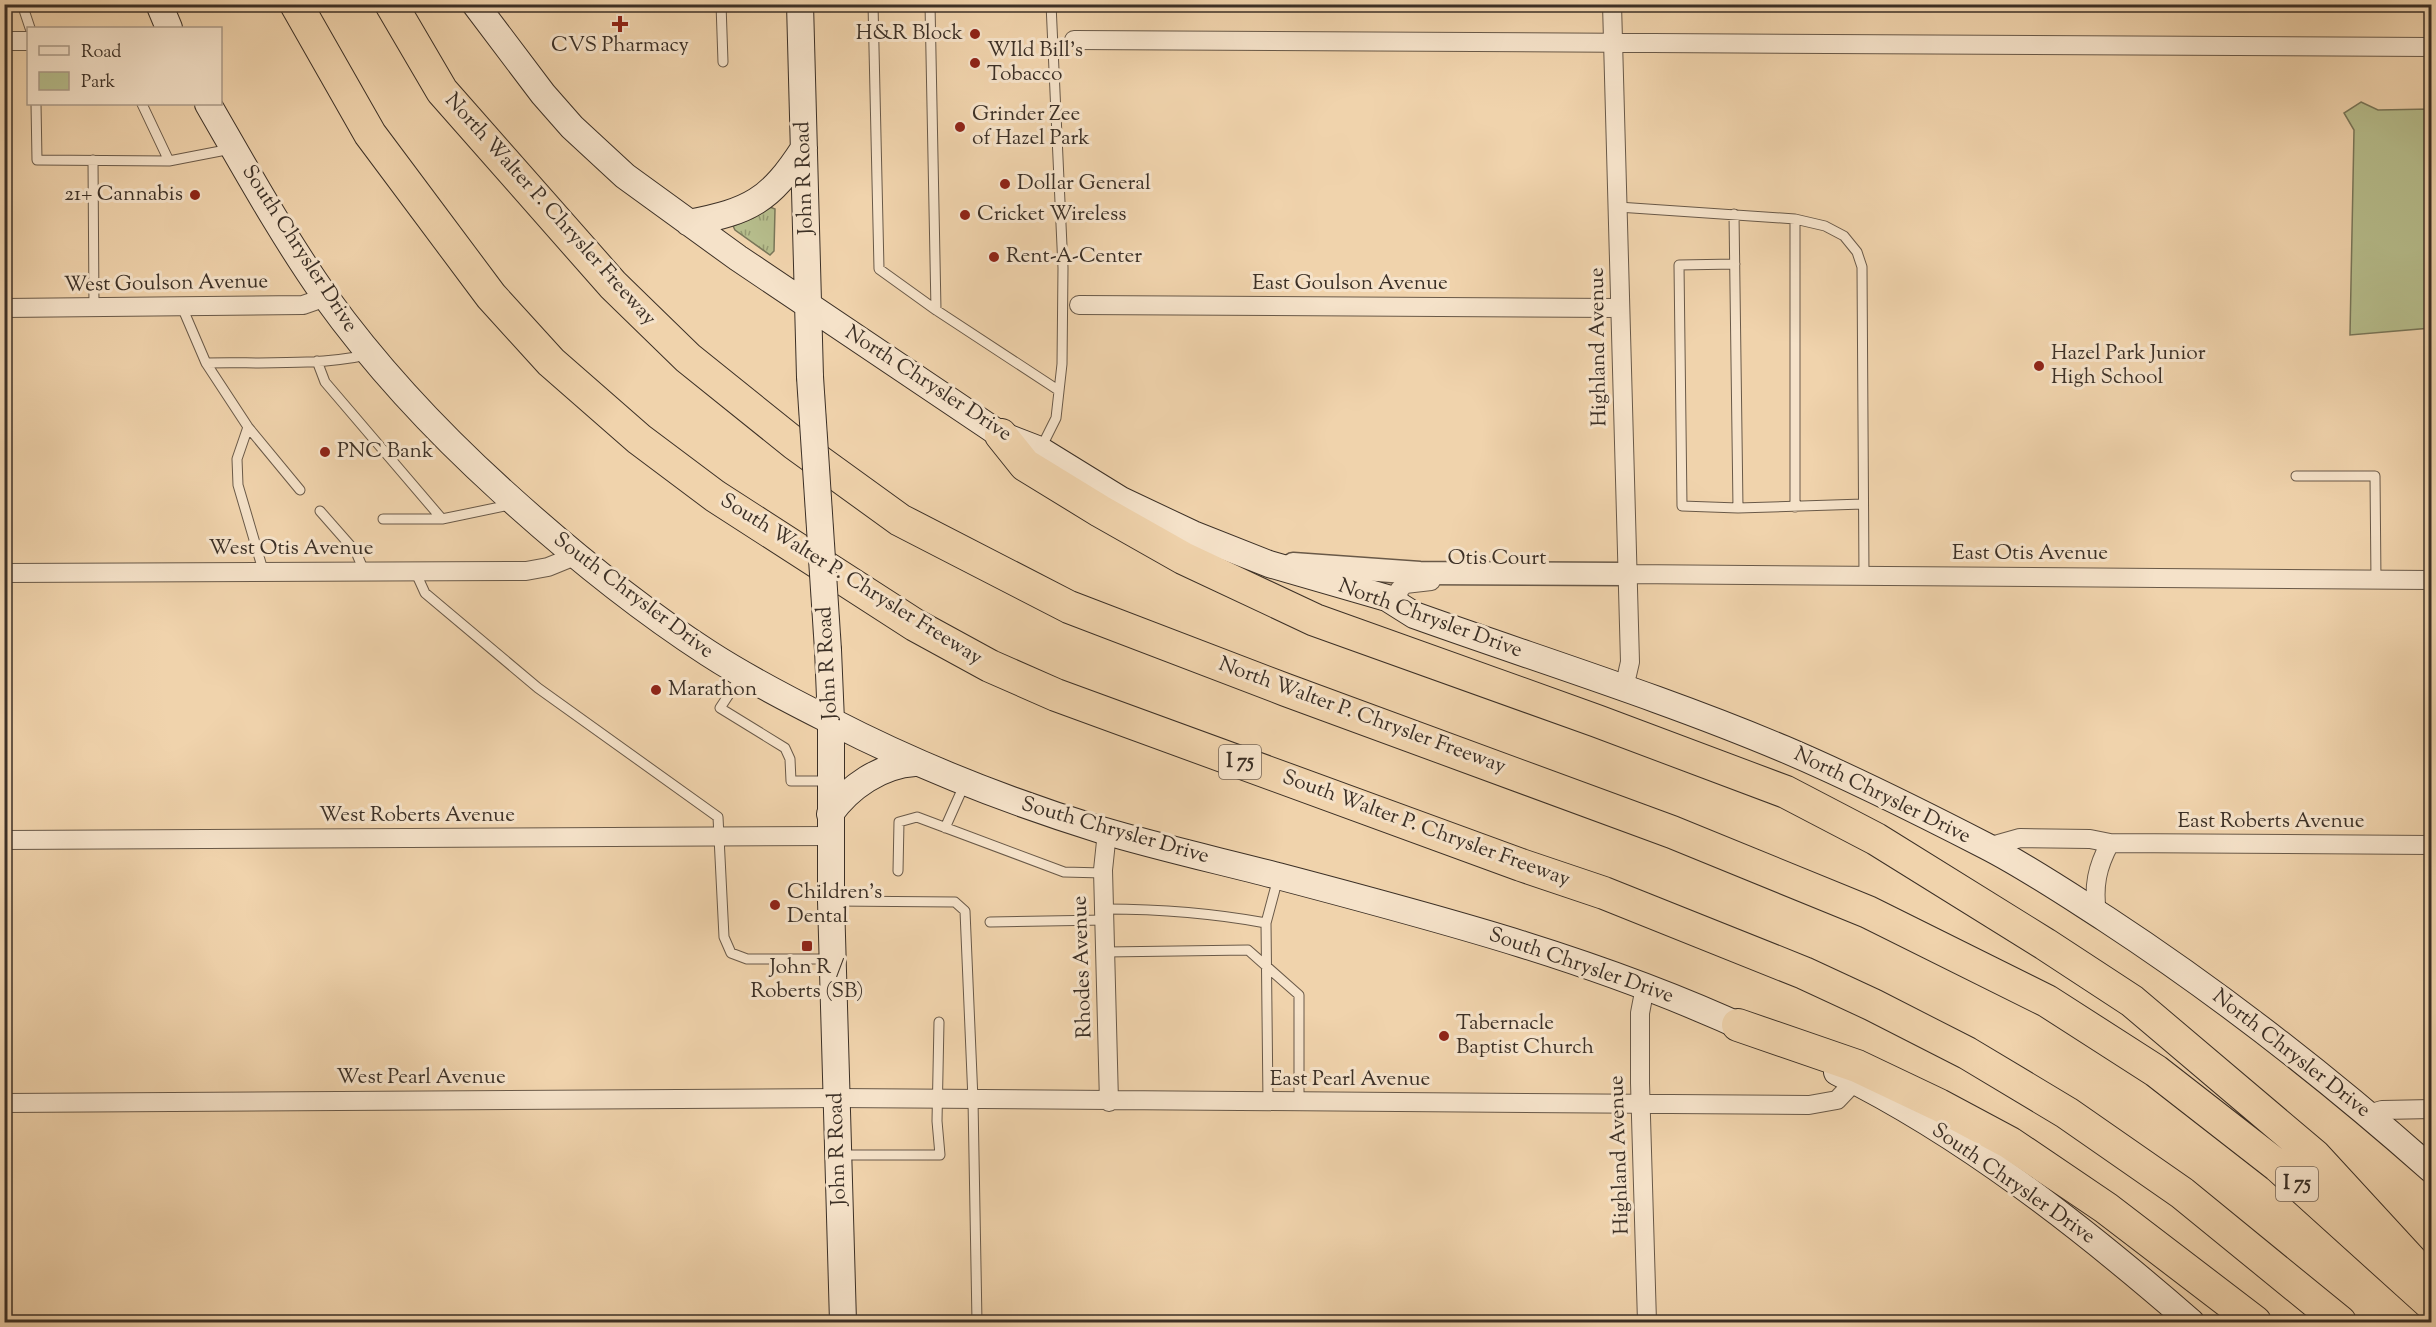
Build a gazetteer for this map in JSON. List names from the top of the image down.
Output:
{
  "streets": {
    "highway": ["North Walter P. Chrysler Freeway", "South Walter P. Chrysler Freeway", "I 75"],
    "main road": ["John R Road", "South Chrysler Drive", "North Chrysler Drive"],
    "street": [
      "West Goulson Avenue",
      "East Goulson Avenue",
      "Highland Avenue",
      "West Otis Avenue",
      "East Otis Avenue",
      "Otis Court",
      "West Roberts Avenue",
      "East Roberts Avenue",
      "Rhodes Avenue",
      "West Pearl Avenue",
      "East Pearl Avenue"
    ]
  },
  "crossings": [
    ["John R Road", "South Chrysler Drive"],
    ["John R Road", "North Chrysler Drive"],
    ["John R Road", "West Roberts Avenue"],
    ["John R Road", "West Pearl Avenue"],
    ["John R Road", "East Pearl Avenue"],
    ["South Chrysler Drive", "West Goulson Avenue"],
    ["South Chrysler Drive", "Highland Avenue"],
    ["South Chrysler Drive", "West Otis Avenue"],
    ["South Chrysler Drive", "Rhodes Avenue"],
    ["South Chrysler Drive", "East Pearl Avenue"],
    ["East Goulson Avenue", "Highland Avenue"],
    ["Highland Avenue", "North Chrysler Drive"],
    ["Highland Avenue", "East Otis Avenue"],
    ["Highland Avenue", "Otis Court"],
    ["Highland Avenue", "East Pearl Avenue"],
    ["North Chrysler Drive", "Otis Court"],
    ["North Chrysler Drive", "East Roberts Avenue"],
    ["East Otis Avenue", "Otis Court"],
    ["Rhodes Avenue", "East Pearl Avenue"],
    ["West Pearl Avenue", "East Pearl Avenue"]
  ],
  "places": {
    "health": ["CVS Pharmacy"],
    "other": [
      "H&R Block",
      "WIld Bill's Tobacco",
      "Grinder Zee of Hazel Park",
      "Dollar General",
      "21+ Cannabis",
      "Cricket Wireless",
      "Rent-A-Center",
      "Hazel Park Junior High School",
      "PNC Bank",
      "Marathon",
      "Children's Dental",
      "Tabernacle Baptist Church"
    ],
    "transit": ["John R / Roberts (SB)"]
  },
  "legend": ["Road", "Park"]
}
